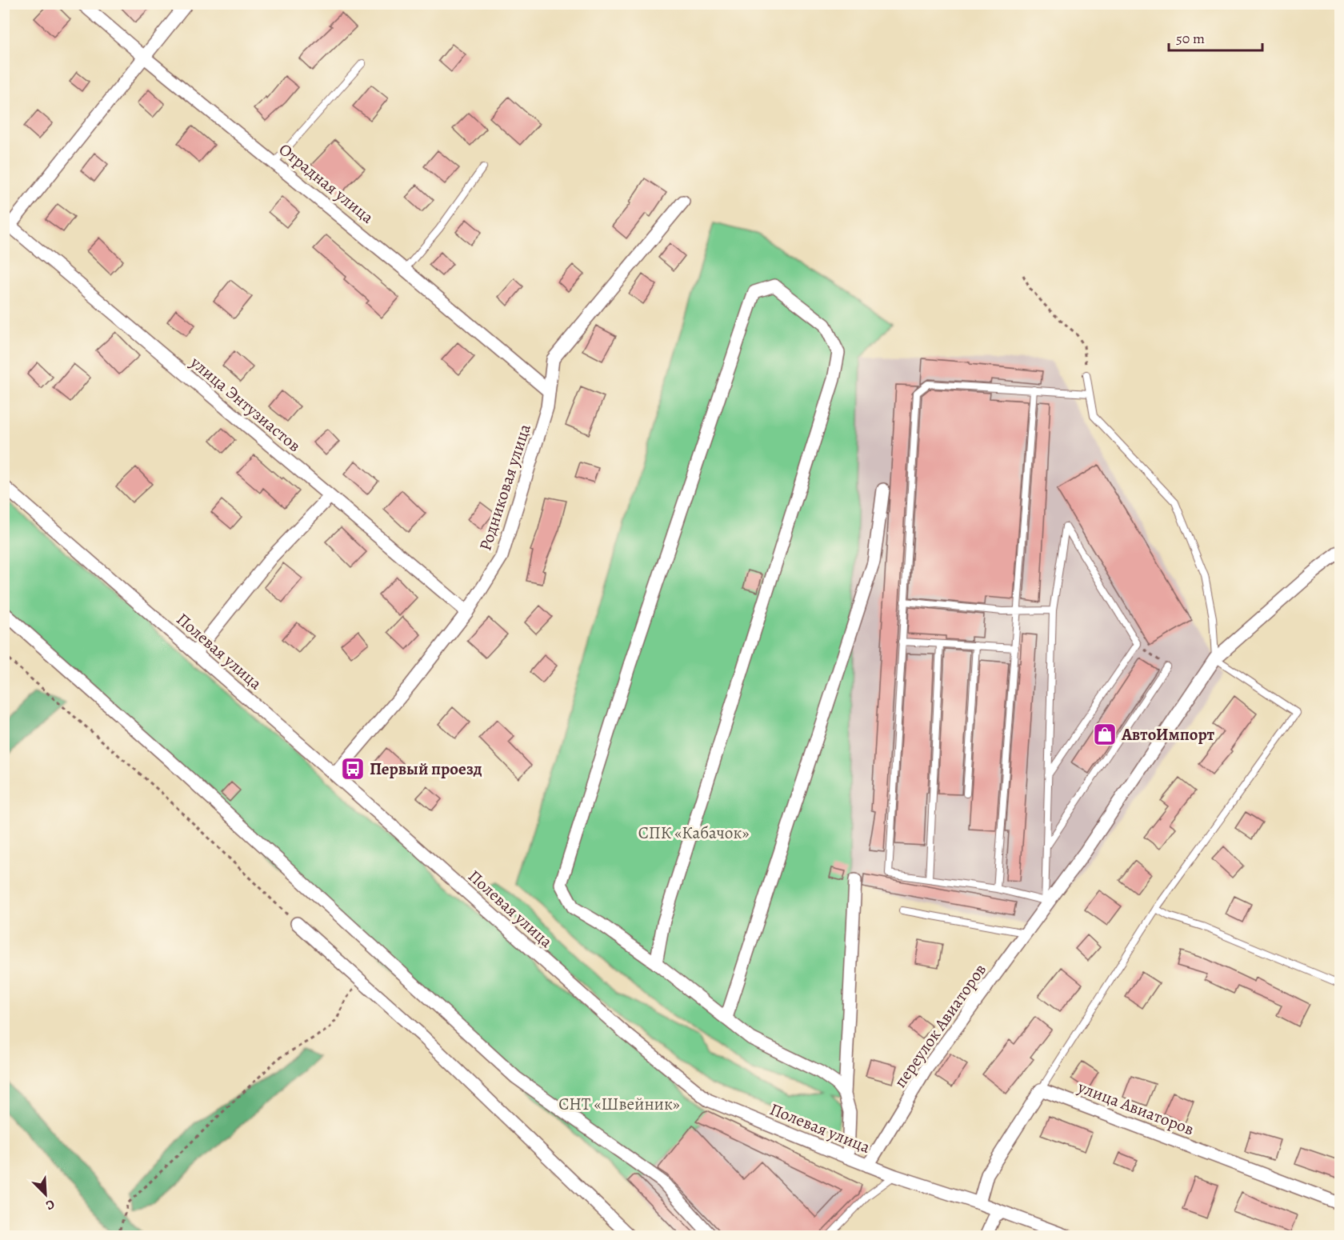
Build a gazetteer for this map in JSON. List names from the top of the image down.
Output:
{
  "streets": {
    "street": [
      "Отрадная улица",
      "улица Энтузиастов",
      "Родниковая улица",
      "Полевая улица",
      "переулок Авиаторов",
      "улица Авиаторов"
    ]
  },
  "crossings": [
    ["Отрадная улица", "Родниковая улица"],
    ["улица Энтузиастов", "Родниковая улица"],
    ["Родниковая улица", "Полевая улица"],
    ["Полевая улица", "переулок Авиаторов"]
  ],
  "parks": ["СПК «Кабачок»", "СНТ «Швейник»"],
  "places": {
    "shop": ["АвтоИмпорт"],
    "bus stop": ["Первый проезд"]
  },
  "scale_bar": "50 m",
  "north": "bottom right"
}
